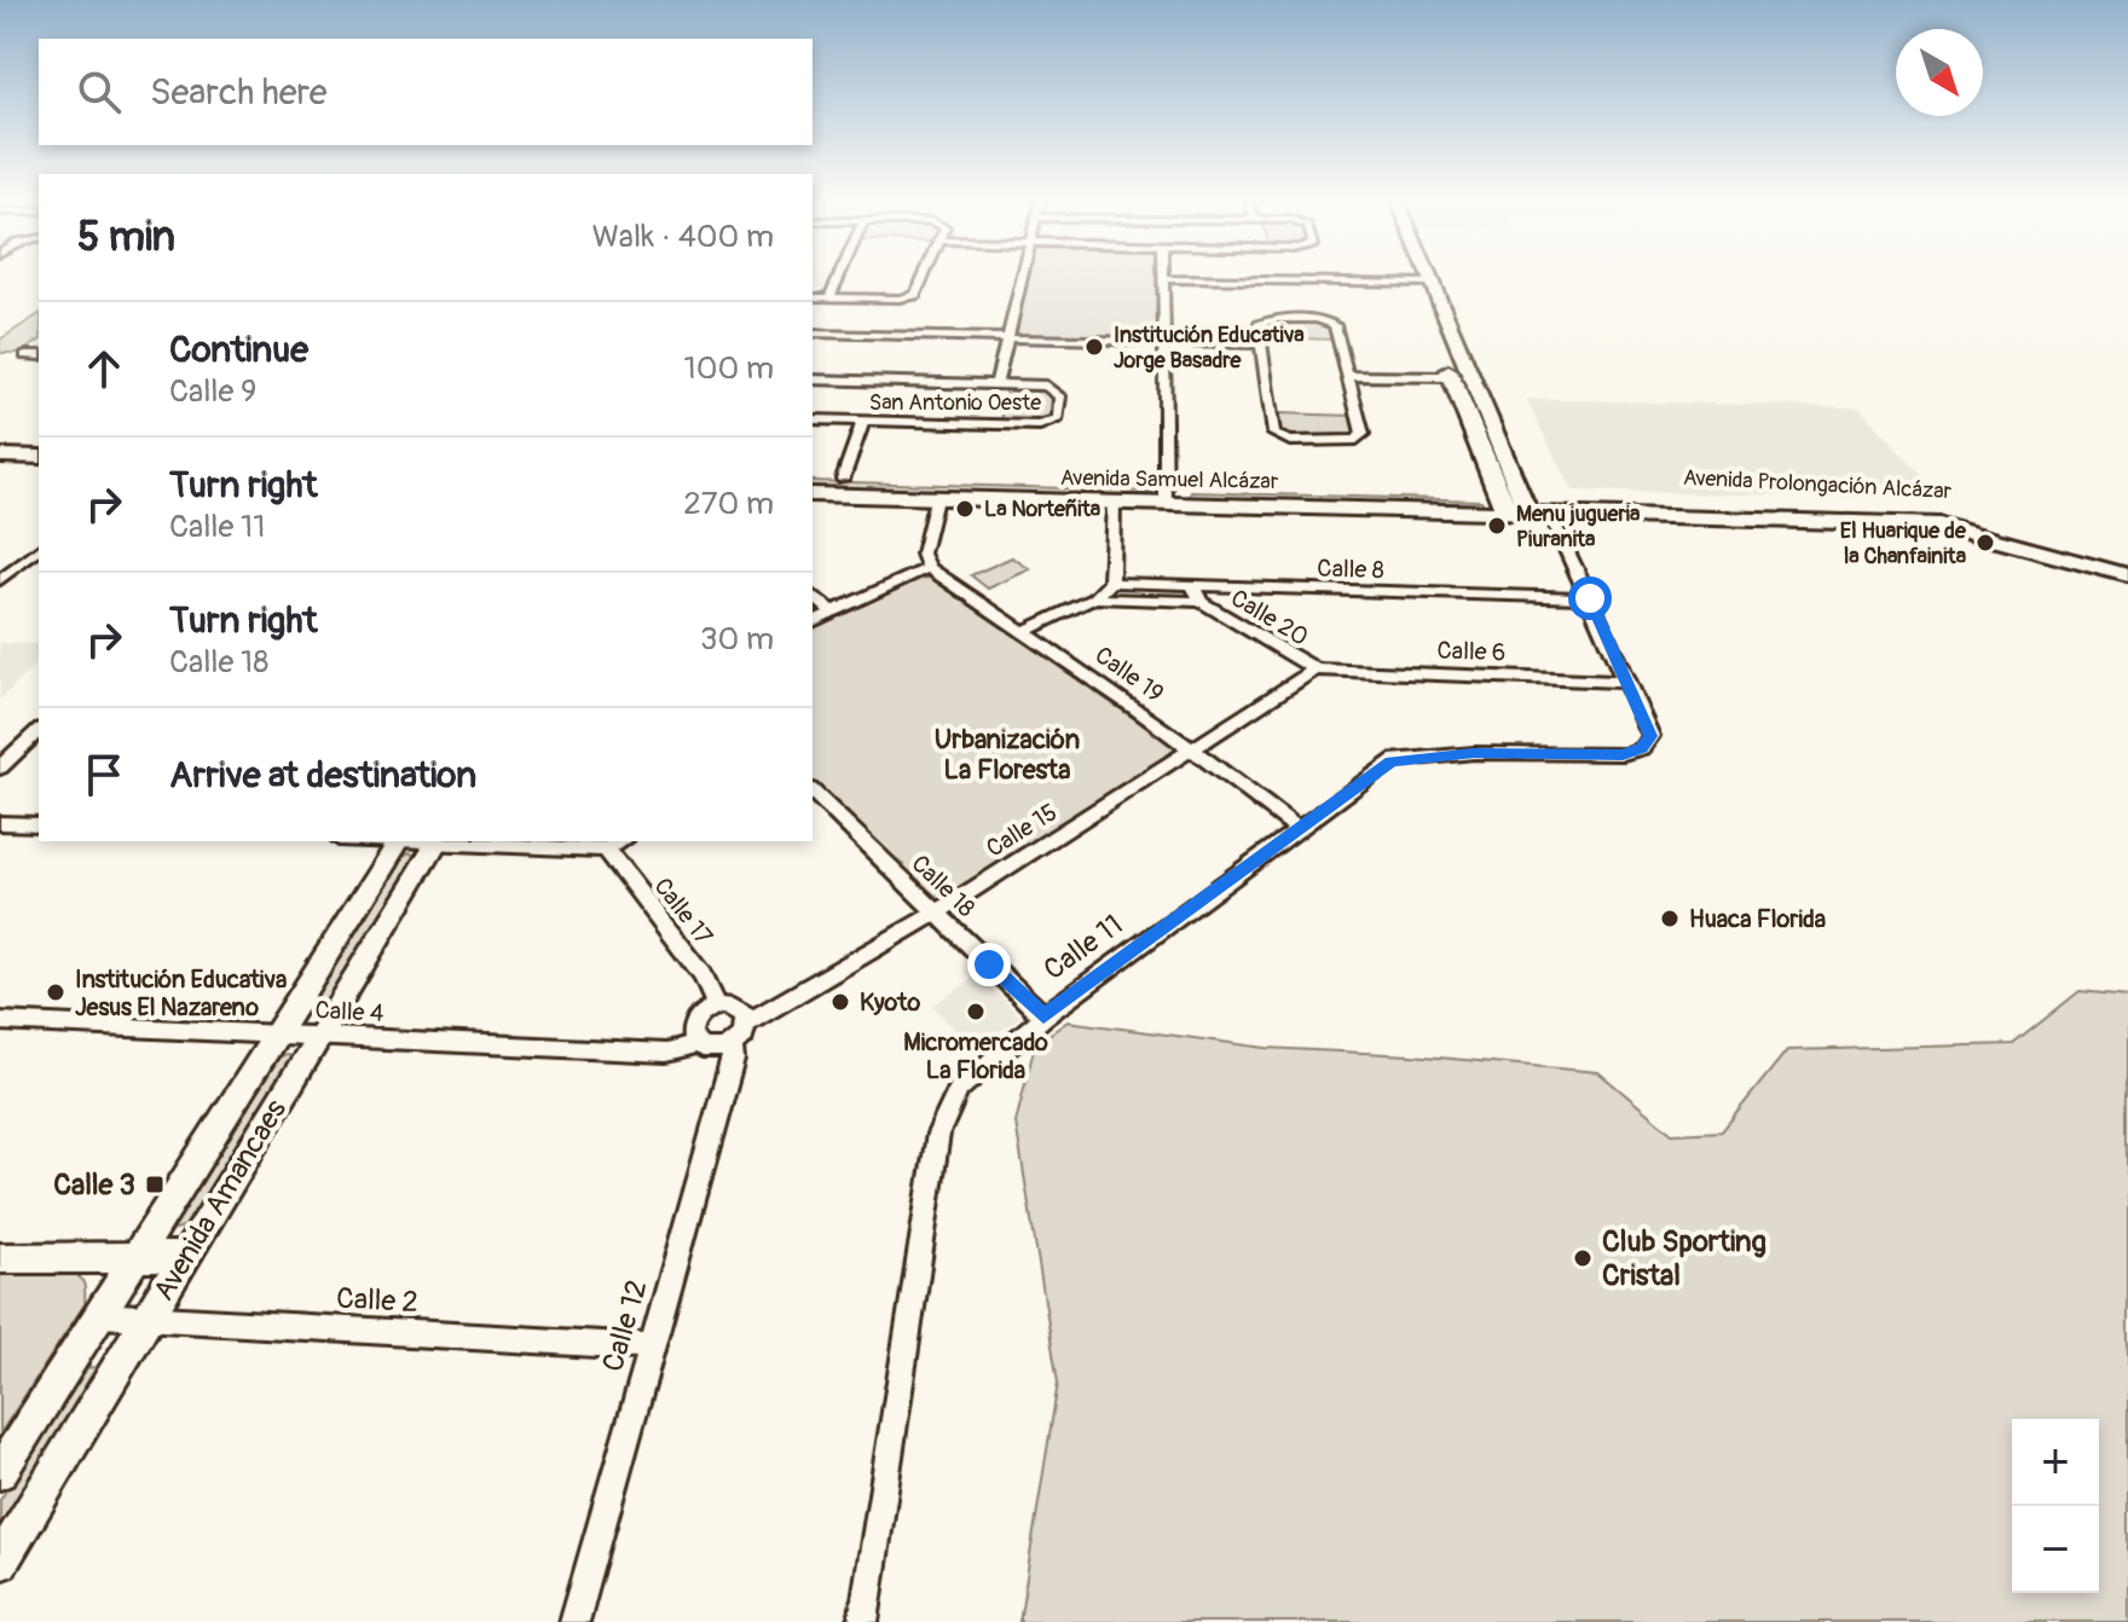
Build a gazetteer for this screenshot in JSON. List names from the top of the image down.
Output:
{
  "streets": {
    "main road": ["Avenida Samuel Alcázar", "Avenida Prolongación Alcázar"],
    "street": [
      "San Antonio Oeste",
      "Calle 8",
      "Calle 20",
      "Calle 6",
      "Calle 19",
      "Calle 15",
      "Calle 18",
      "Calle 17",
      "Calle 11",
      "Calle 4",
      "Avenida Amancaes",
      "Calle 2",
      "Calle 12"
    ]
  },
  "crossings": [
    ["Avenida Samuel Alcázar", "Avenida Prolongación Alcázar"],
    ["Calle 8", "Calle 20"],
    ["Calle 20", "Calle 6"],
    ["Calle 20", "Calle 15"],
    ["Calle 6", "Calle 15"],
    ["Calle 6", "Calle 11"],
    ["Calle 19", "Calle 15"],
    ["Calle 19", "Calle 11"],
    ["Calle 15", "Calle 18"],
    ["Calle 15", "Calle 17"],
    ["Calle 15", "Calle 4"],
    ["Calle 15", "Calle 12"],
    ["Calle 18", "Calle 11"],
    ["Calle 17", "Calle 4"],
    ["Calle 17", "Calle 12"],
    ["Calle 4", "Avenida Amancaes"],
    ["Calle 4", "Calle 12"],
    ["Avenida Amancaes", "Calle 2"],
    ["Calle 2", "Calle 12"]
  ],
  "districts": ["Urbanización La Floresta"],
  "places": {
    "other": [
      "Institución Educativa Jorge Basadre",
      "La Norteñita",
      "Menu jugueria Piuranita",
      "El Huarique de la Chanfainita",
      "Huaca Florida",
      "Institución Educativa Jesus El Nazareno",
      "Kyoto",
      "Micromercado La Florida",
      "Club Sporting Cristal"
    ],
    "transit": ["Calle 3"]
  },
  "north": "bottom right",
  "page": {
    "search": "Search here",
    "heading": ["5 min", "Walk · 400 m"],
    "list": [
      ["Continue", "Calle 9", "100 m"],
      ["Turn right", "Calle 11", "270 m"],
      ["Turn right", "Calle 18", "30 m"],
      "Arrive at destination"
    ],
    "map_buttons": ["+", "−"]
  }
}
